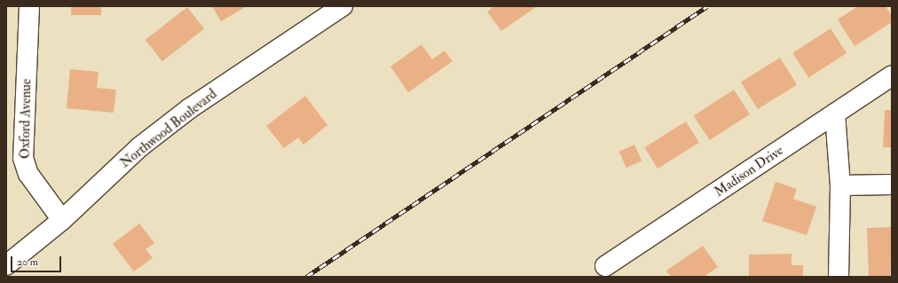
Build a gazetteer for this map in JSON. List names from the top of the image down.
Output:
{
  "streets": {
    "street": ["Oxford Avenue", "Northwood Boulevard", "Madison Drive"]
  },
  "crossings": [
    ["Oxford Avenue", "Northwood Boulevard"]
  ],
  "scale_bar": "20 m"
}
